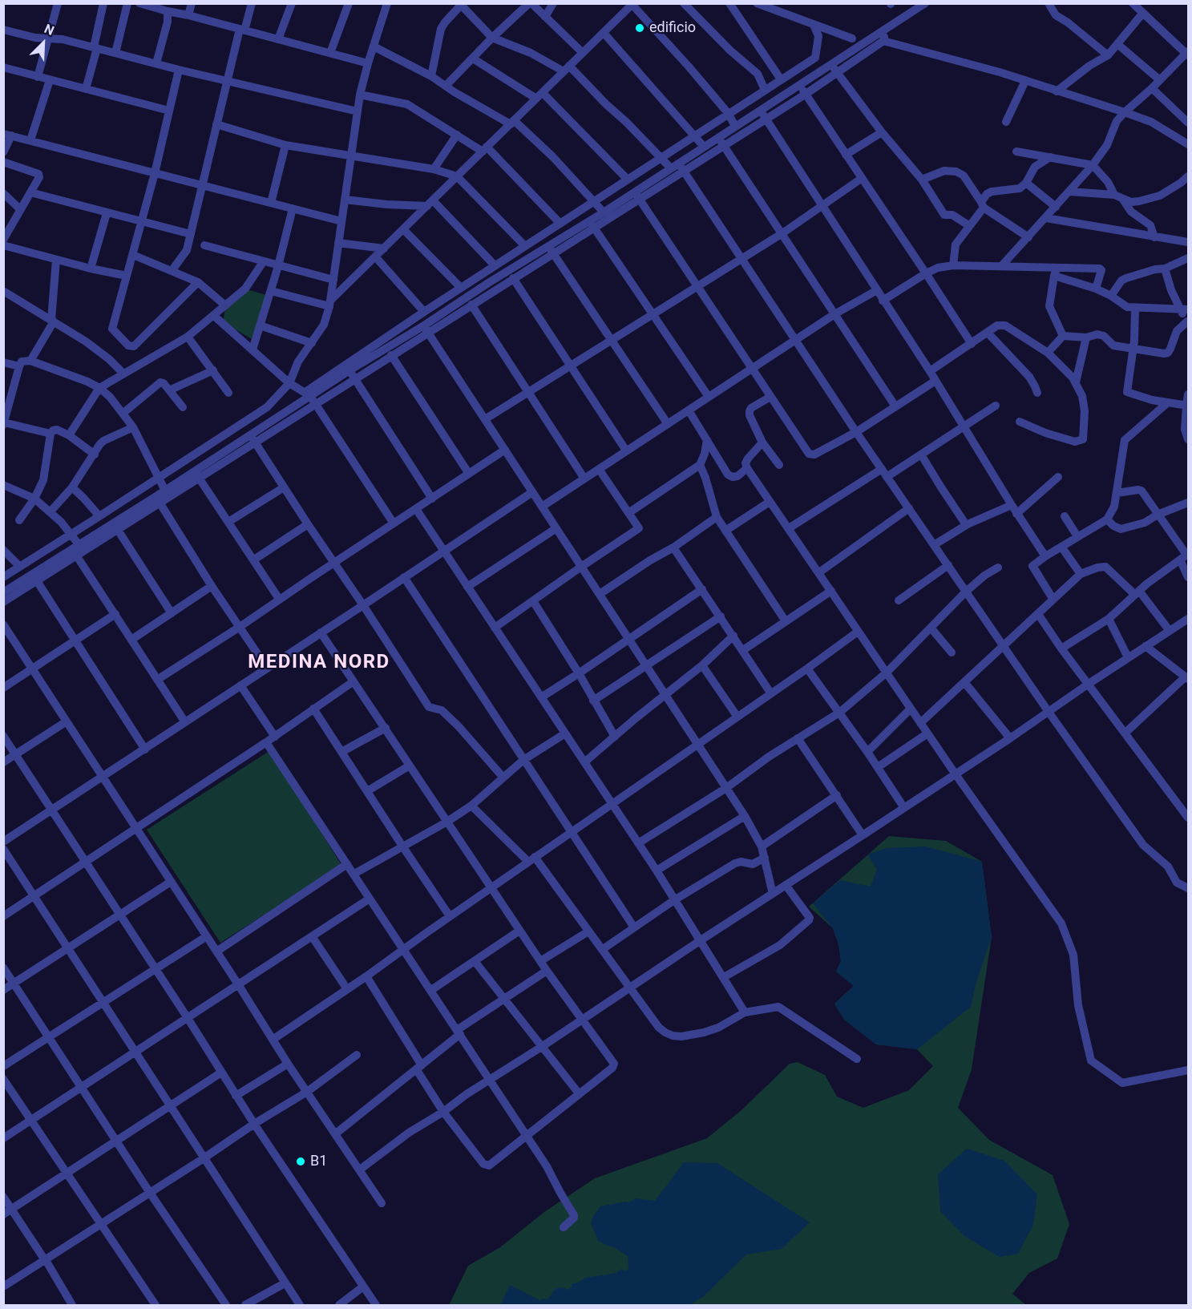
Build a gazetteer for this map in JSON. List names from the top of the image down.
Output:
{
  "districts": ["MEDINA NORD"],
  "places": ["edificio", "B1"],
  "north": "top right"
}
